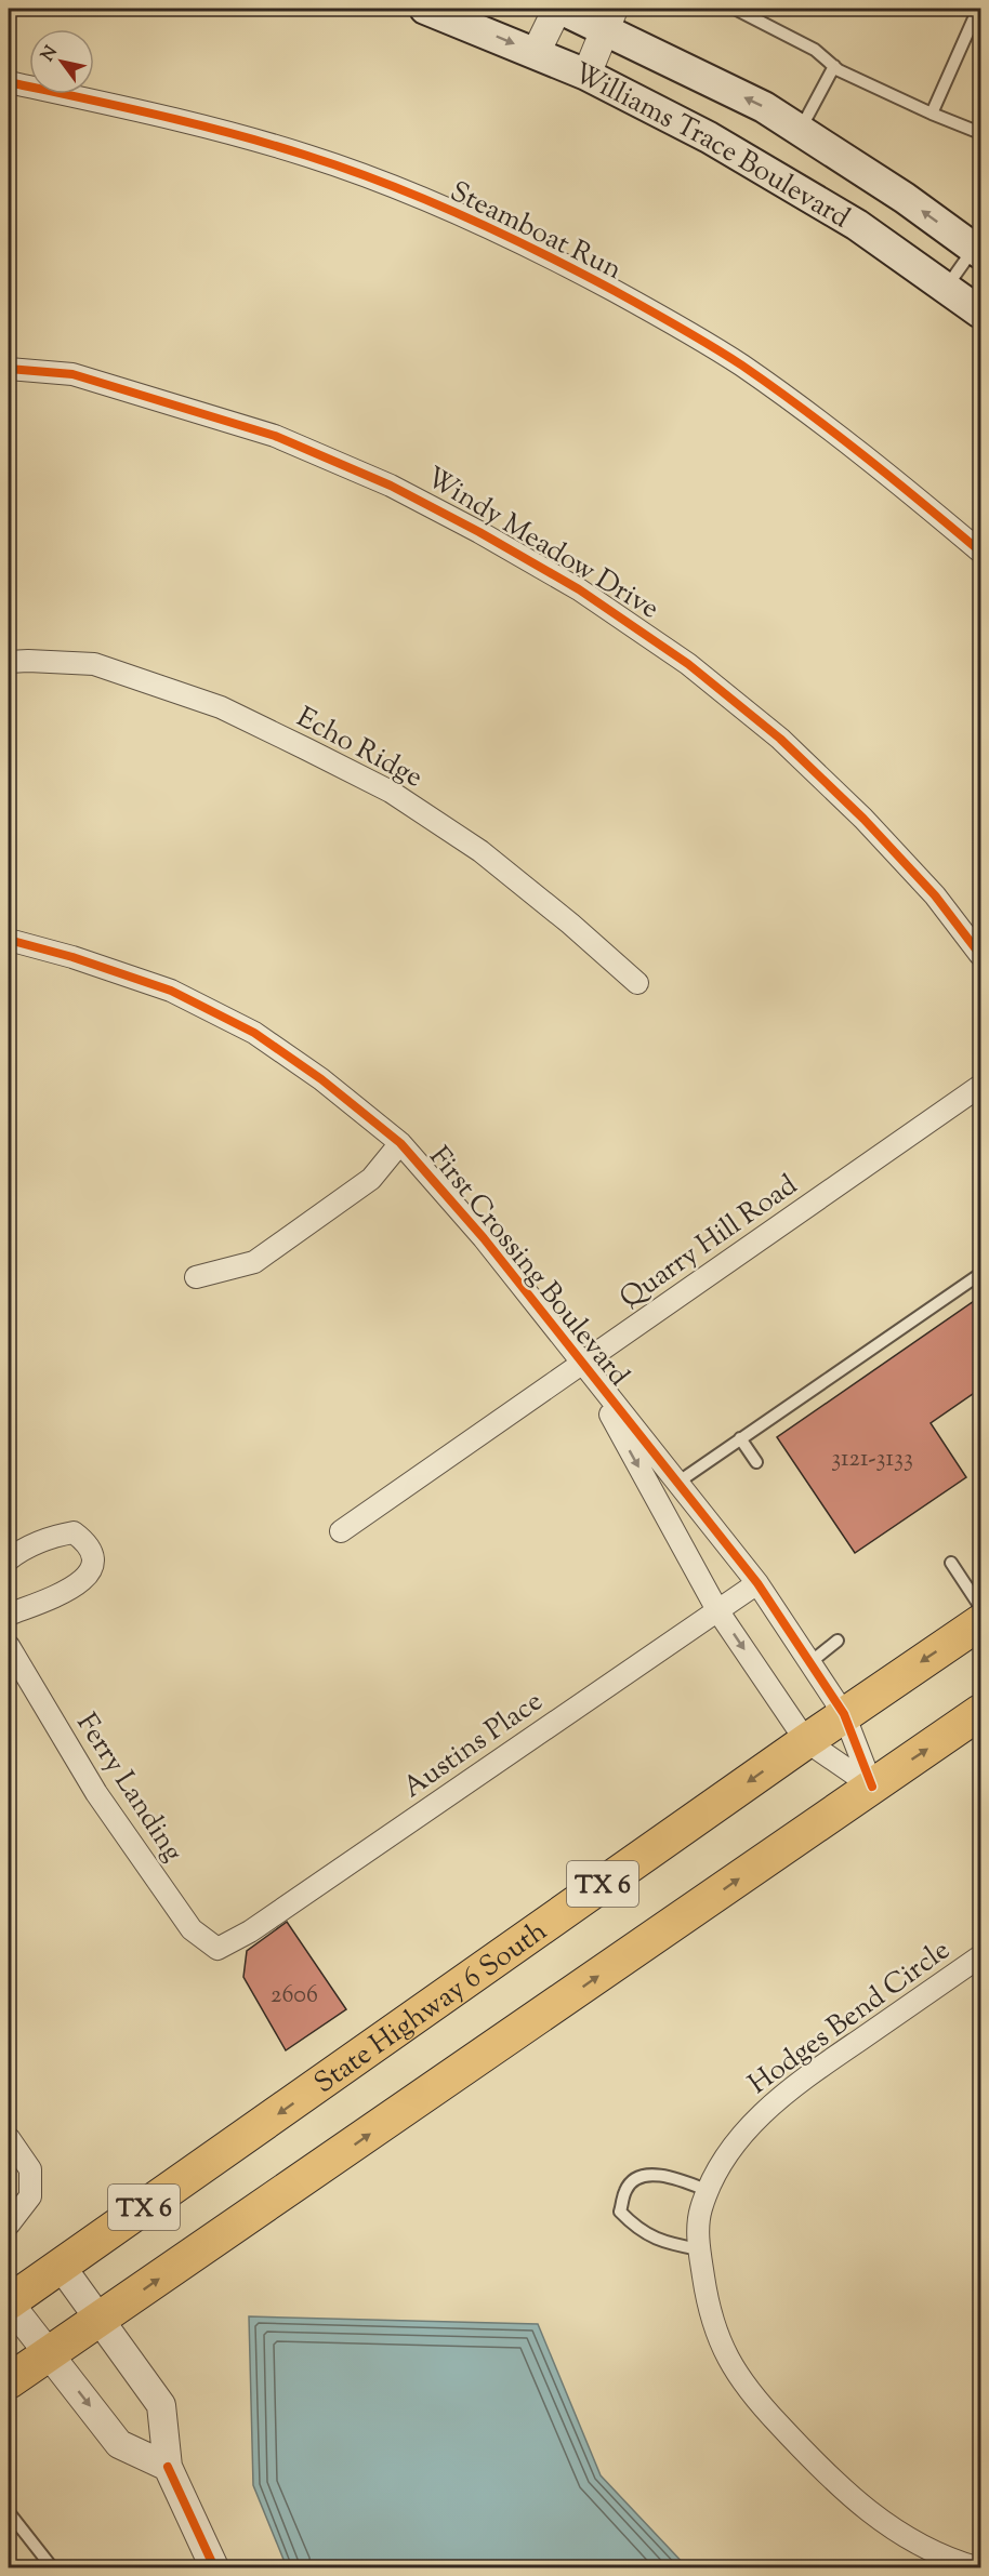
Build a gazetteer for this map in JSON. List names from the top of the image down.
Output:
{
  "streets": {
    "main road": ["Williams Trace Boulevard", "TX 6", "State Highway 6 South"],
    "street": [
      "Steamboat Run",
      "Windy Meadow Drive",
      "Echo Ridge",
      "Quarry Hill Road",
      "First Crossing Boulevard",
      "Austins Place",
      "Ferry Landing",
      "Hodges Bend Circle"
    ]
  },
  "crossings": [
    ["Quarry Hill Road", "First Crossing Boulevard"],
    ["First Crossing Boulevard", "Austins Place"],
    ["First Crossing Boulevard", "TX 6"],
    ["First Crossing Boulevard", "State Highway 6 South"],
    ["Austins Place", "Ferry Landing"]
  ],
  "house_numbers": ["3121-3133", "2606"],
  "north": "top left"
}
